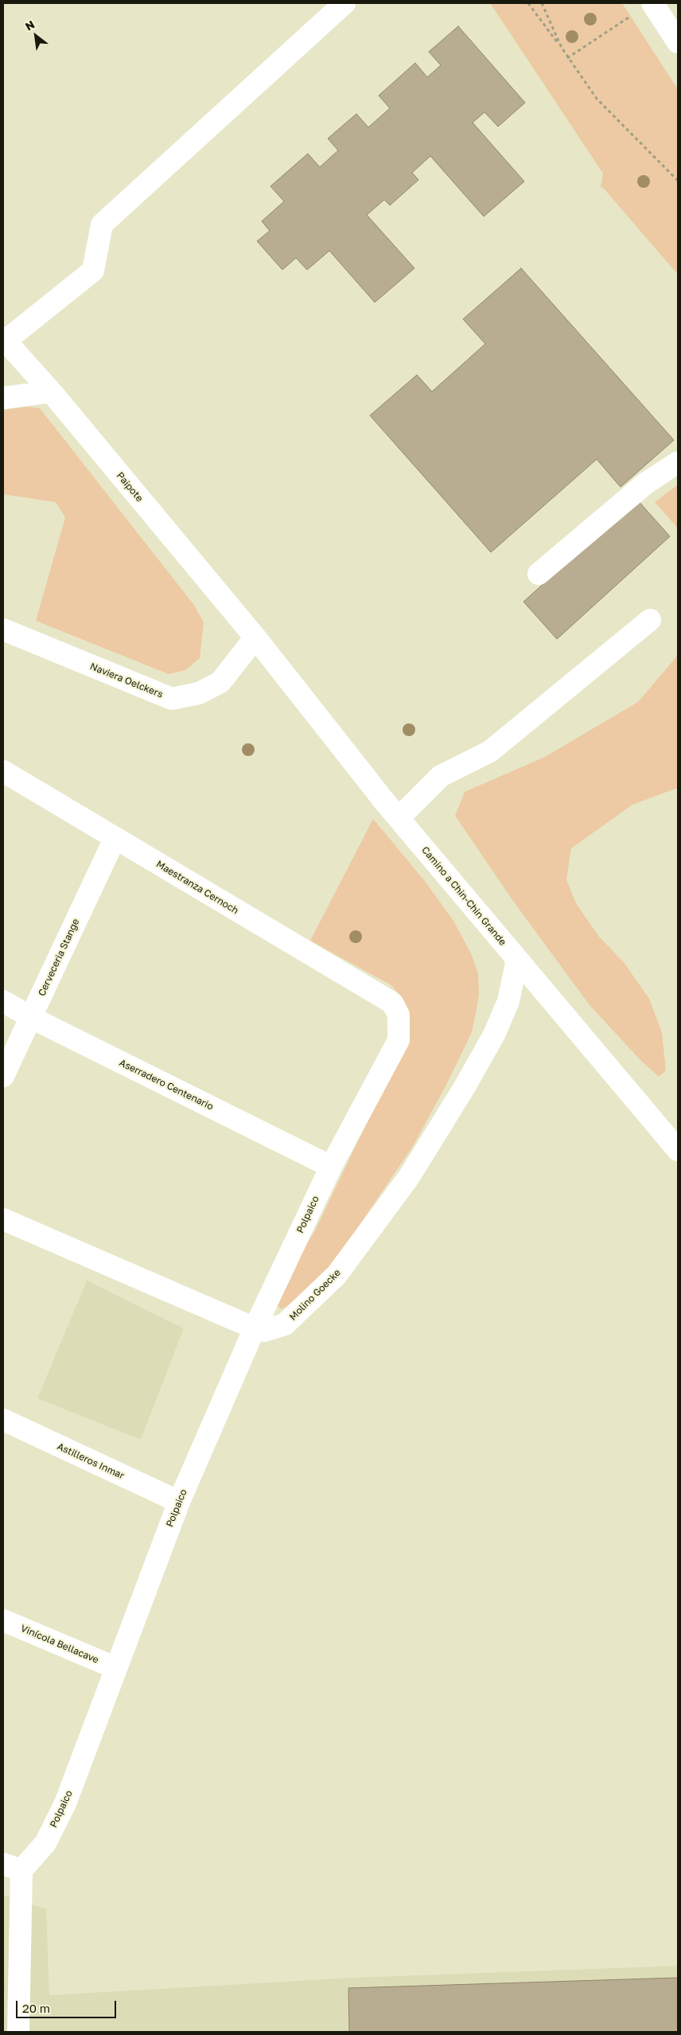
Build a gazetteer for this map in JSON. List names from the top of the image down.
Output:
{
  "streets": {
    "main road": [
      "Paipote",
      "Naviera Oelckers",
      "Maestranza Cernoch",
      "Camino a Chin-Chin Grande",
      "Cerveceria Stange",
      "Aserradero Centenario",
      "Polpaico",
      "Molino Goecke",
      "Astilleros Inmar",
      "Vinícola Bellacave"
    ]
  },
  "crossings": [
    ["Paipote", "Naviera Oelckers"],
    ["Paipote", "Camino a Chin-Chin Grande"],
    ["Naviera Oelckers", "Camino a Chin-Chin Grande"],
    ["Maestranza Cernoch", "Cerveceria Stange"],
    ["Maestranza Cernoch", "Polpaico"],
    ["Camino a Chin-Chin Grande", "Molino Goecke"],
    ["Cerveceria Stange", "Aserradero Centenario"],
    ["Aserradero Centenario", "Polpaico"],
    ["Polpaico", "Molino Goecke"],
    ["Polpaico", "Astilleros Inmar"],
    ["Polpaico", "Vinícola Bellacave"]
  ],
  "scale_bar": "20 m",
  "north": "top left"
}
